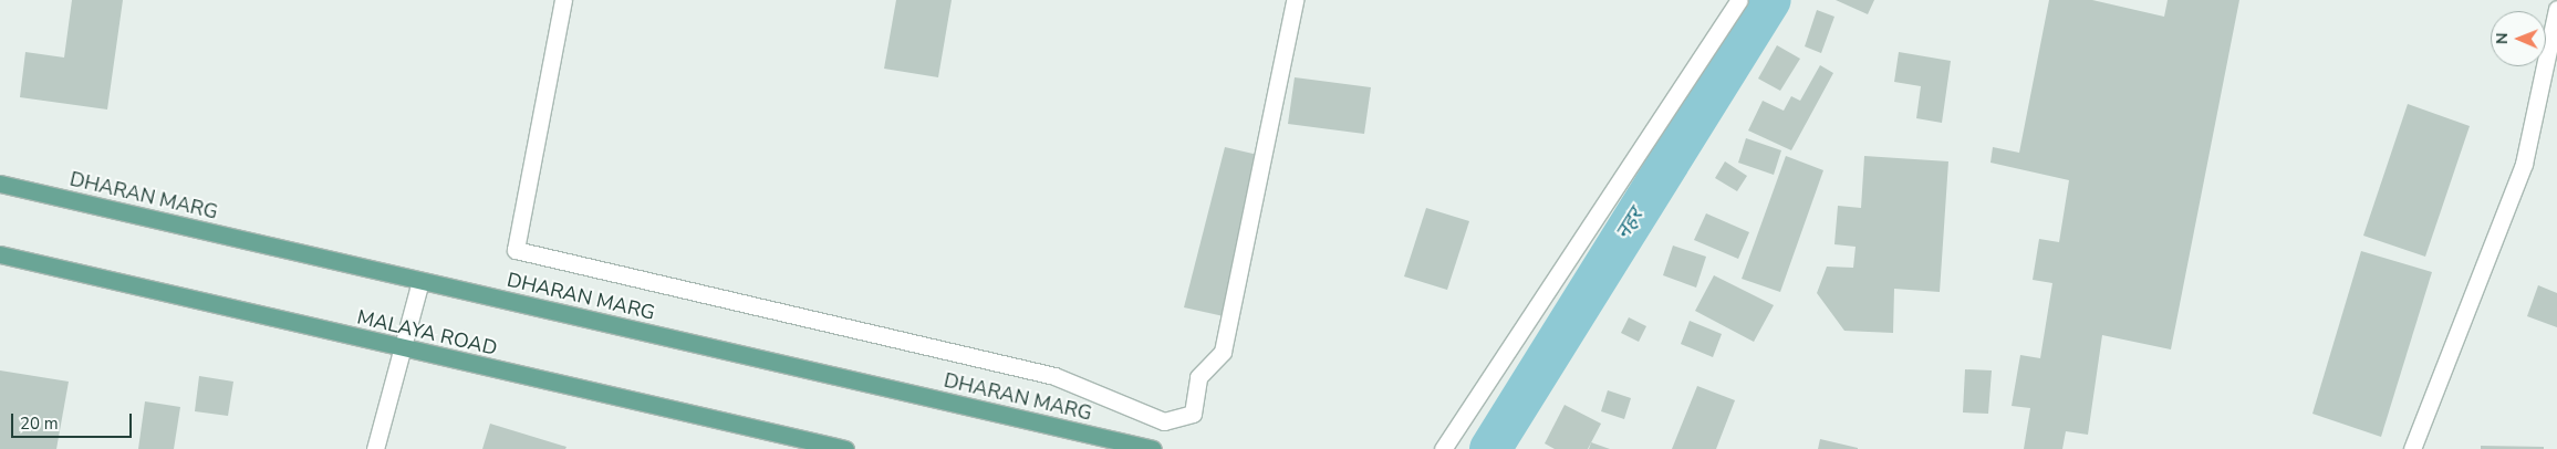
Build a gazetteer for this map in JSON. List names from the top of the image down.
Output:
{
  "streets": {
    "main road": ["DHARAN MARG", "MALAYA ROAD"]
  },
  "water": ["नहर"],
  "scale_bar": "20 m",
  "north": "left"
}
